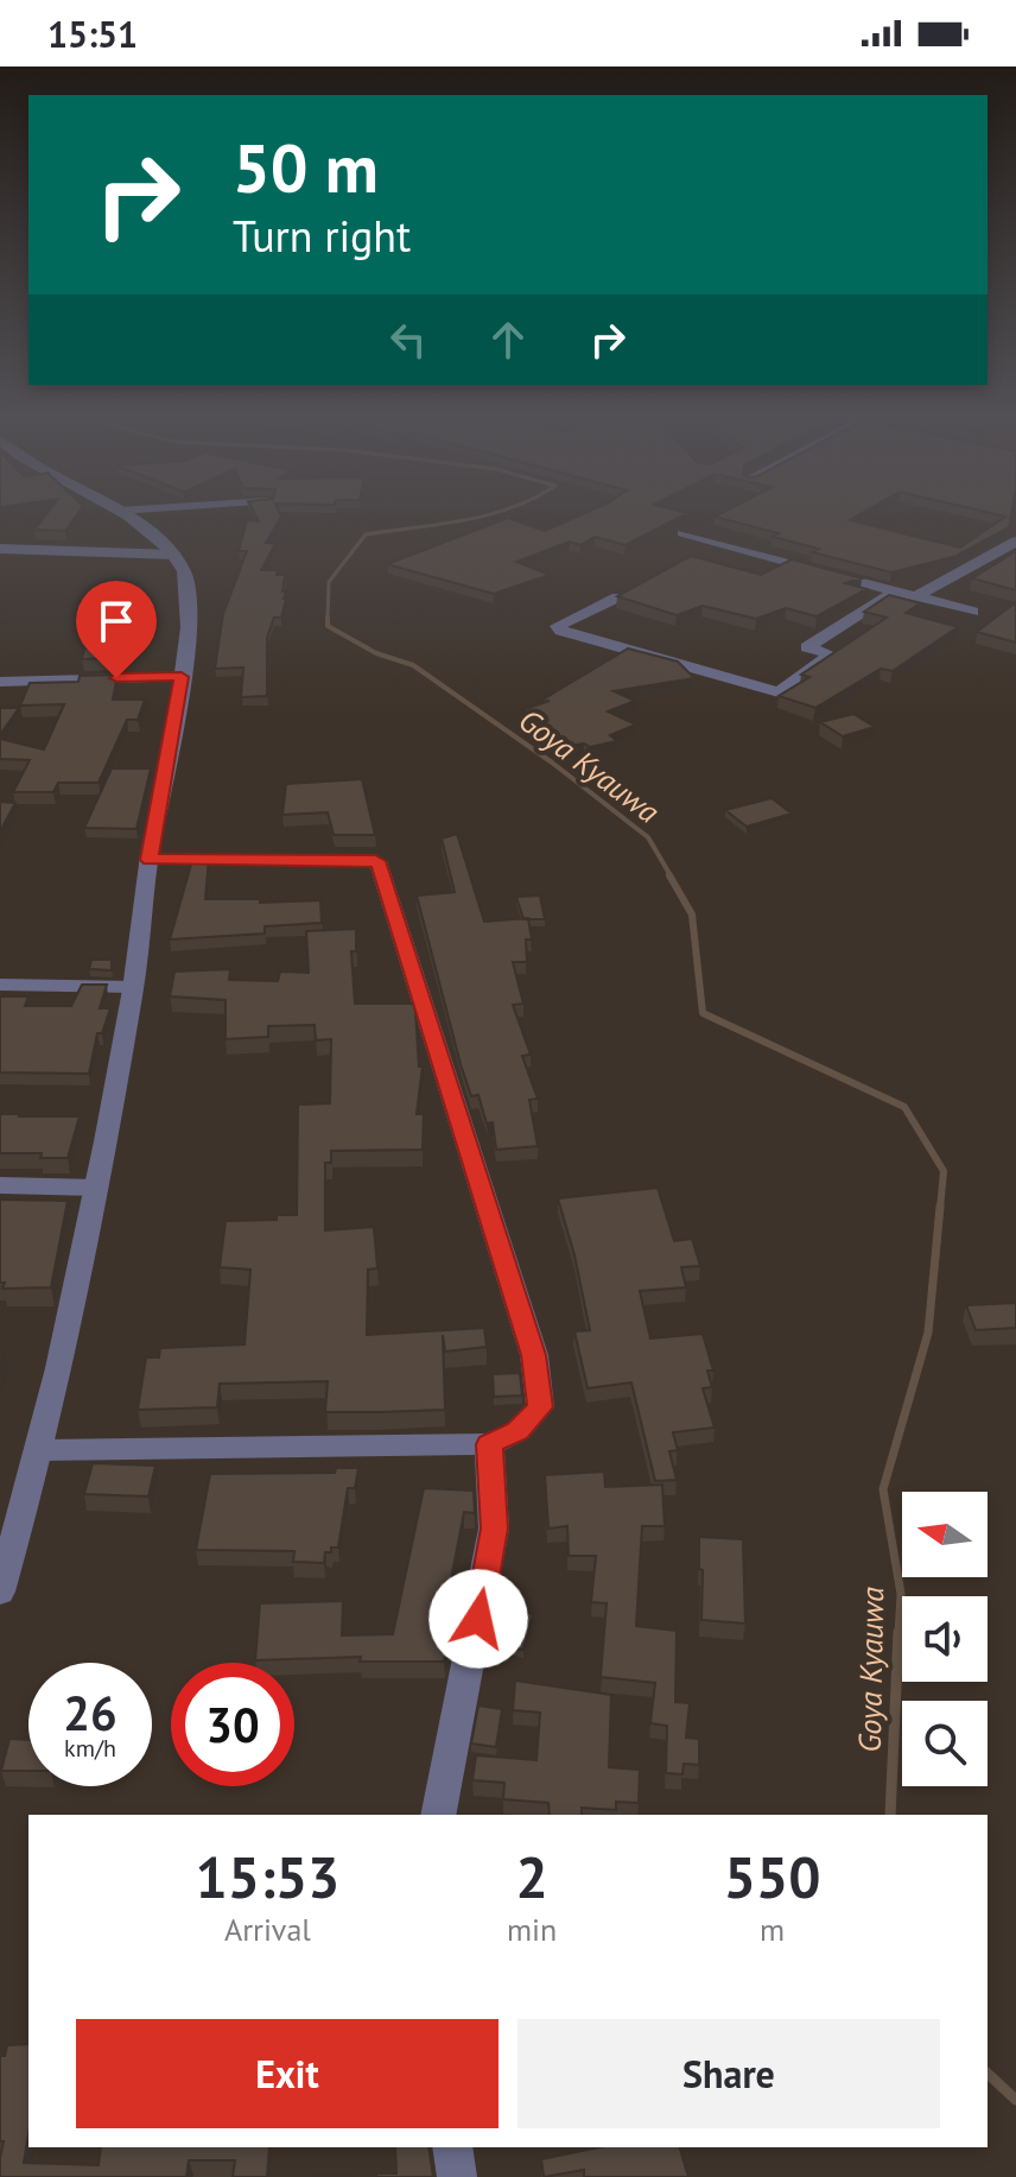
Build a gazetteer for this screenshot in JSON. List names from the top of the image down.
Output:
{
  "water": ["Goya Kyauwa"],
  "north": "left",
  "page": {
    "status": "15:51",
    "turn": ["50 m", "Turn right"],
    "speed": "26 km/h",
    "limit": "30",
    "eta": [
      "15:53",
      "Arrival",
      "2",
      "min",
      "550",
      "m"
    ],
    "buttons": ["Exit", "Share"]
  }
}
